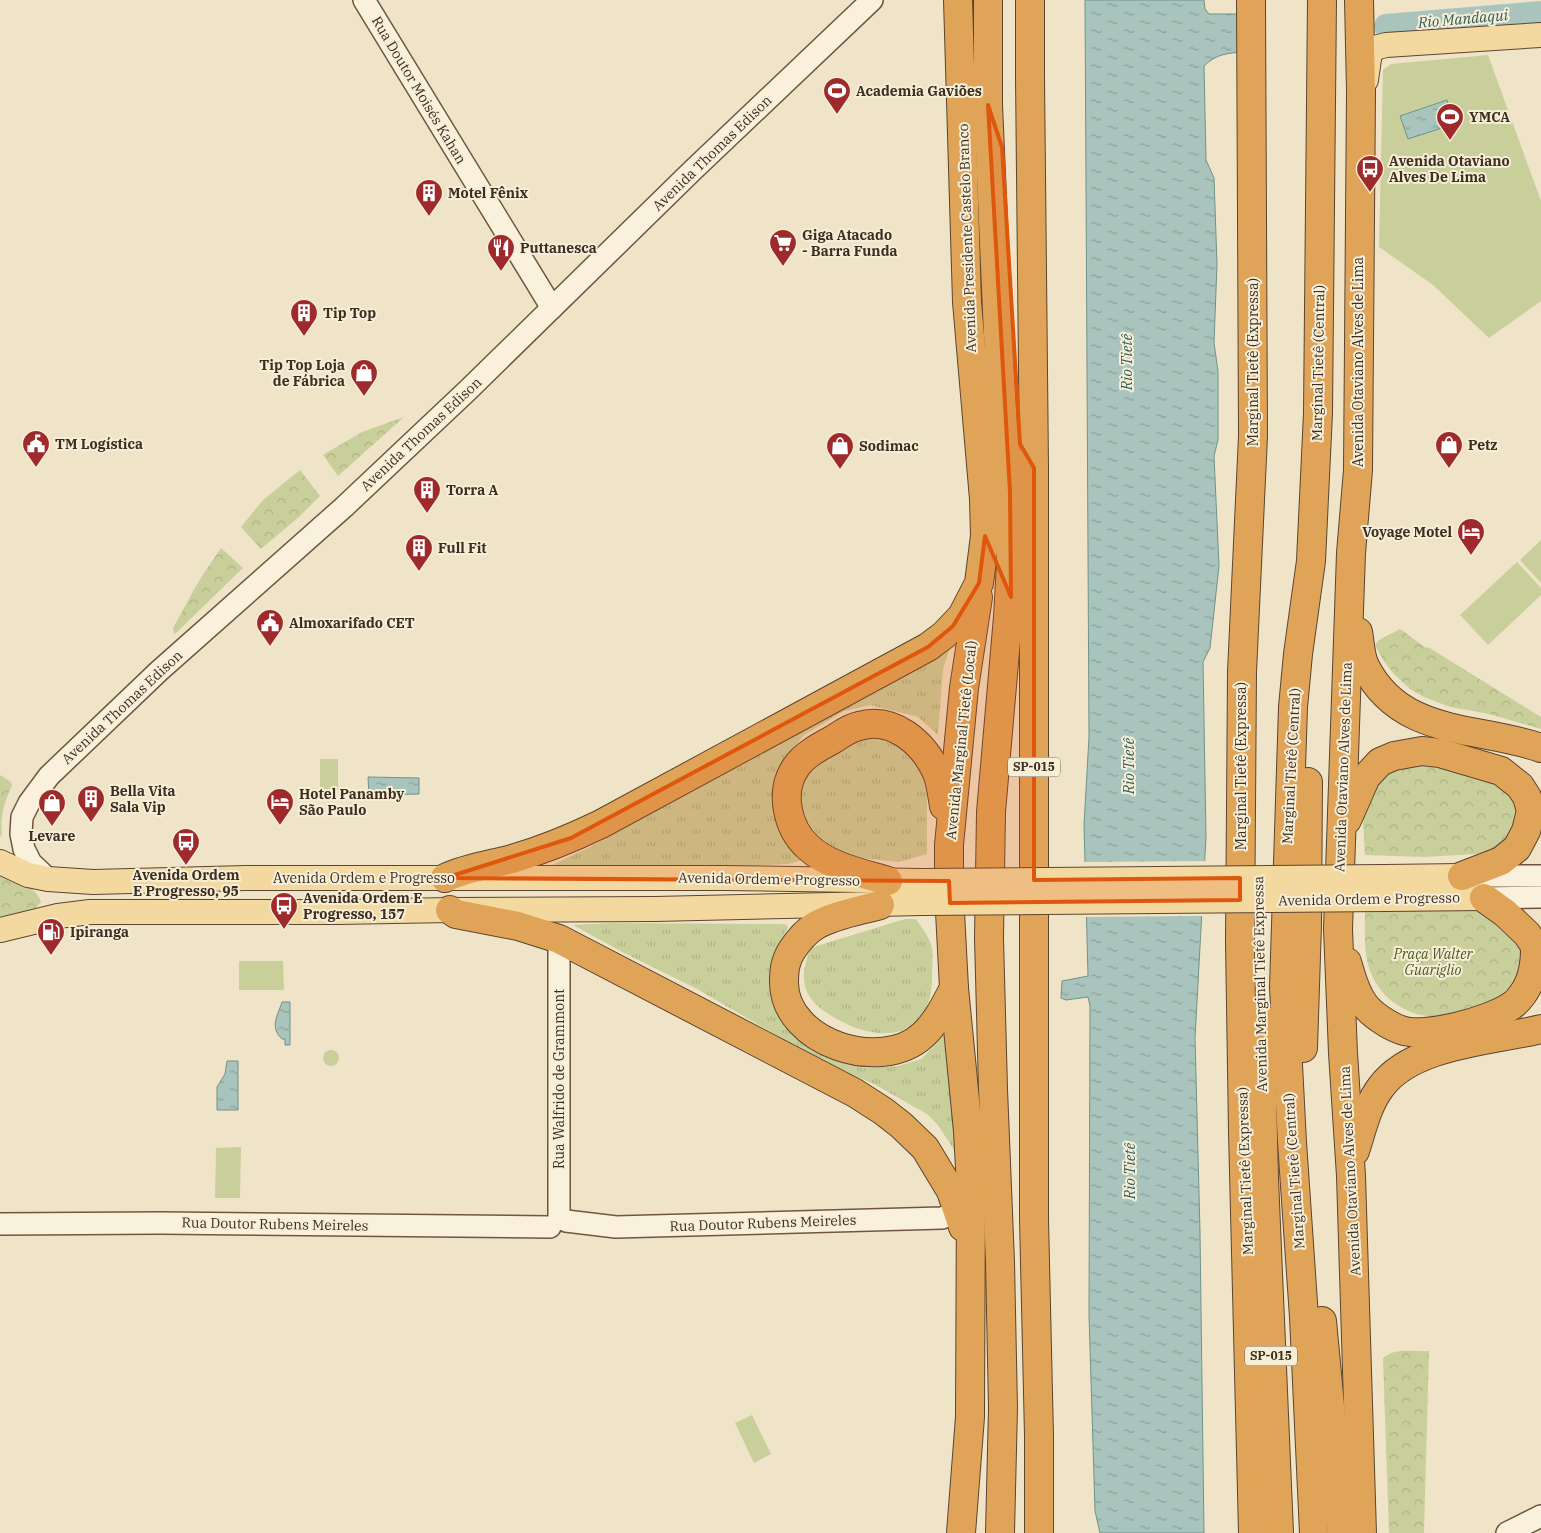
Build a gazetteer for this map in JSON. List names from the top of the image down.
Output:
{
  "streets": {
    "highway": [
      "Avenida Presidente Castelo Branco",
      "Marginal Tietê (Expressa)",
      "Avenida Otaviano Alves de Lima",
      "Marginal Tietê (Central)",
      "Avenida Marginal Tietê (Local)",
      "SP-015",
      "Avenida Marginal Tietê Expressa"
    ],
    "main road": ["Avenida Ordem e Progresso"],
    "street": [
      "Rua Doutor Moisés Kahan",
      "Avenida Thomas Edison",
      "Rua Walfrido de Grammont",
      "Rua Doutor Rubens Meireles"
    ]
  },
  "crossings": [
    ["Rua Doutor Moisés Kahan", "Avenida Thomas Edison"],
    ["Avenida Thomas Edison", "Avenida Ordem e Progresso"],
    ["Avenida Presidente Castelo Branco", "Avenida Marginal Tietê (Local)"],
    ["Marginal Tietê (Expressa)", "Avenida Marginal Tietê Expressa"],
    ["Rua Walfrido de Grammont", "Rua Doutor Rubens Meireles"]
  ],
  "water": ["Rio Mandaqui", "Rio Tietê"],
  "parks": ["Praça Walter Guariglio"],
  "places": {
    "sports": ["Academia Gaviões", "YMCA"],
    "bus stop": ["Avenida Otaviano Alves De Lima", "Avenida Ordem E Progresso, 95", "Avenida Ordem E Progresso, 157"],
    "building": [
      "Motel Fênix",
      "Tip Top",
      "Torra A",
      "Full Fit",
      "Bella Vita Sala Vip"
    ],
    "supermarket": ["Giga Atacado - Barra Funda"],
    "restaurant": ["Puttanesca"],
    "shop": [
      "Tip Top Loja de Fábrica",
      "Petz",
      "Sodimac",
      "Levare"
    ],
    "public building": ["TM Logística", "Almoxarifado CET"],
    "hotel": ["Voyage Motel", "Hotel Panamby São Paulo"],
    "fuel station": ["Ipiranga"]
  }
}
